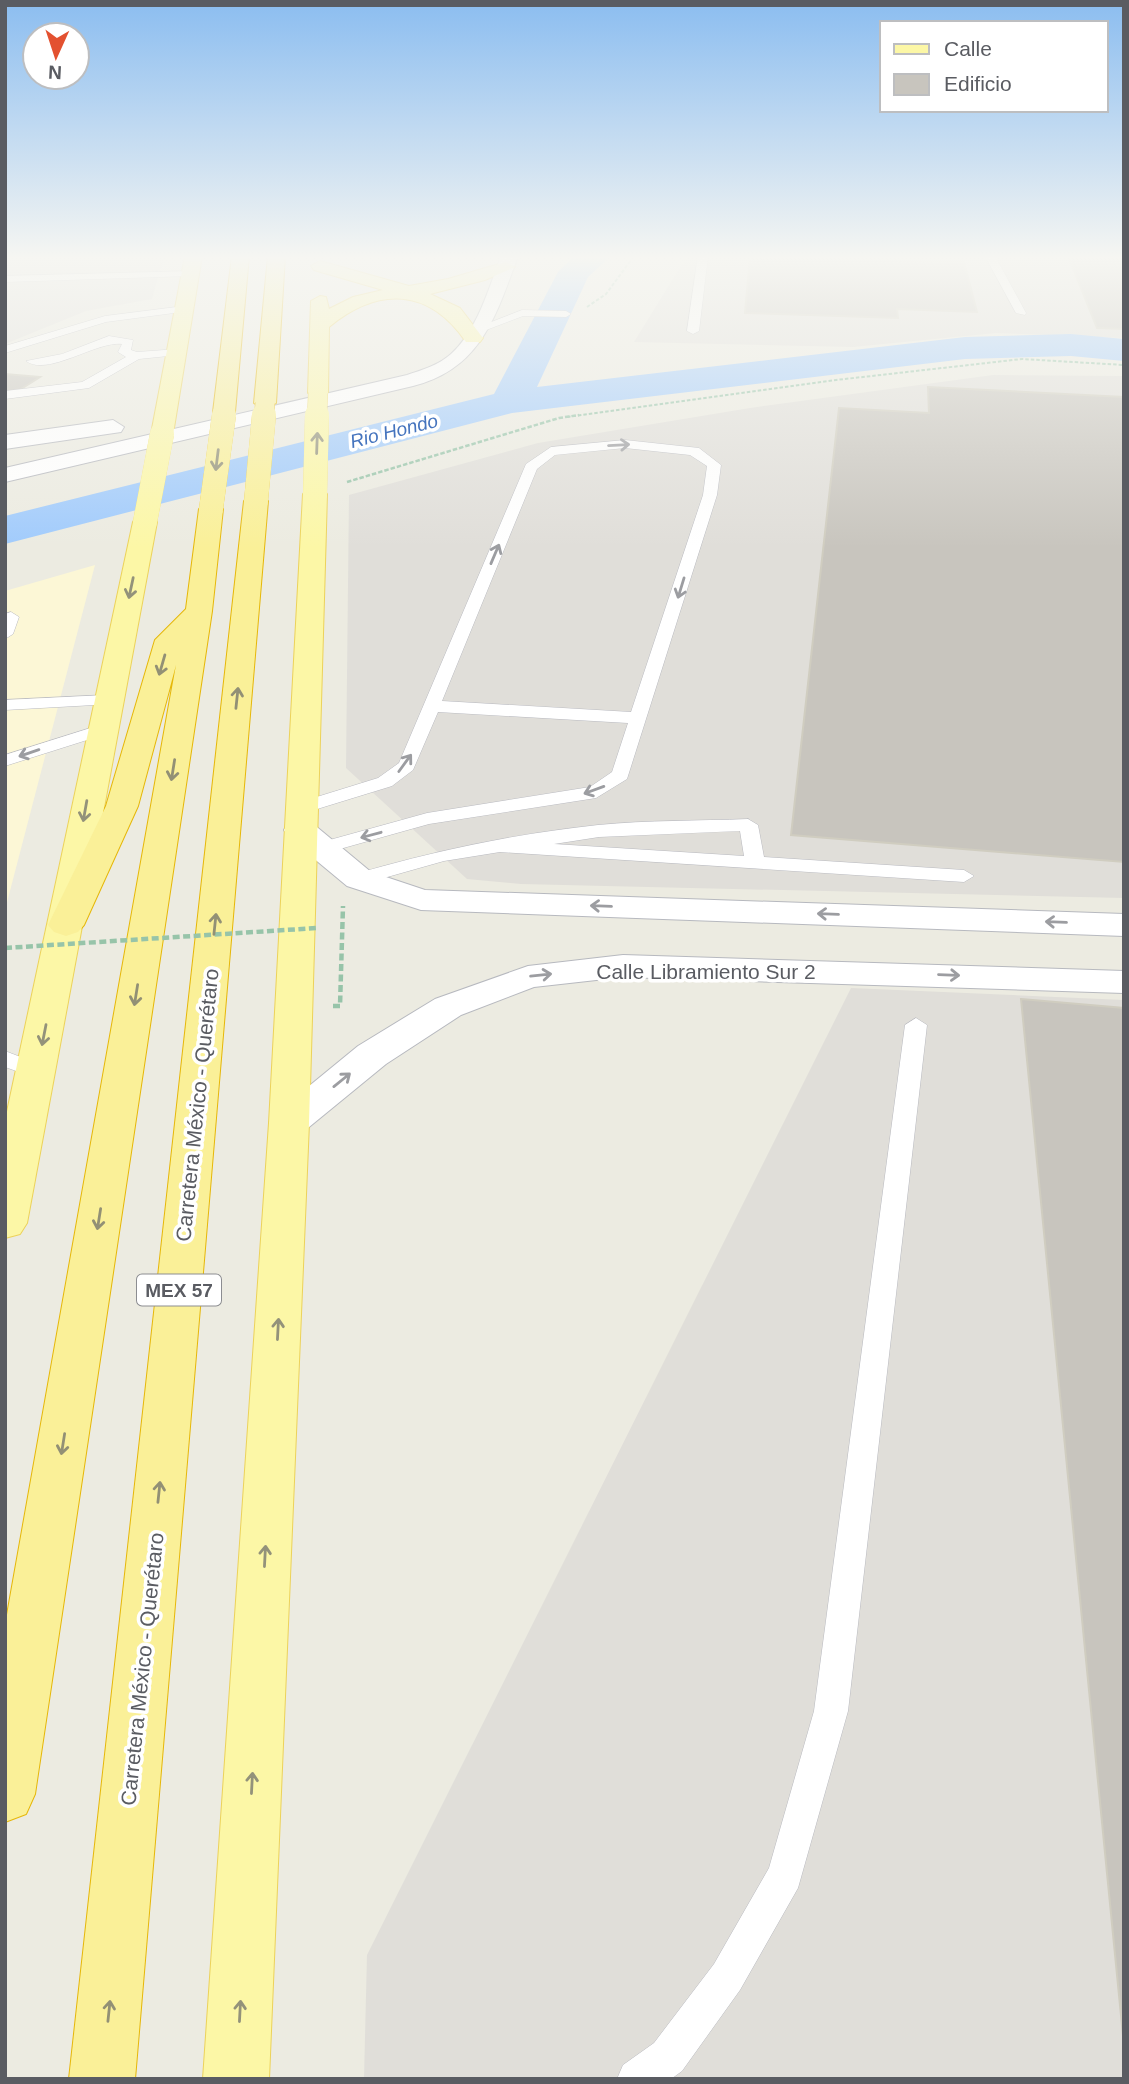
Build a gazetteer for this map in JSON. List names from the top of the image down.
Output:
{
  "streets": {
    "highway": ["Carretera México - Querétaro", "MEX 57"],
    "main road": ["Calle Libramiento Sur 2"]
  },
  "water": ["Rio Hondo"],
  "legend": ["Calle", "Edificio"],
  "north": "bottom"
}
